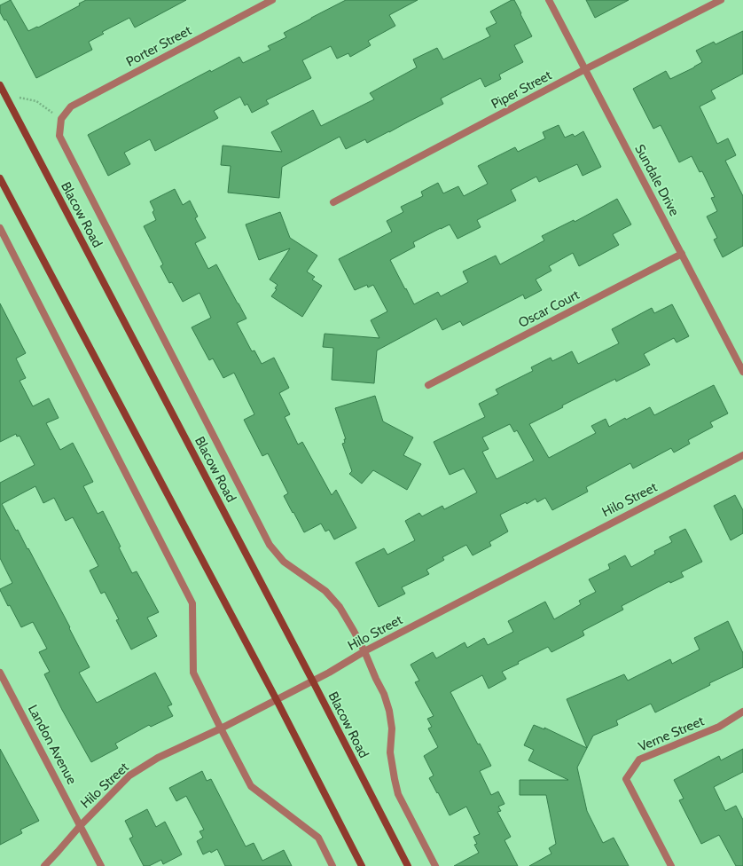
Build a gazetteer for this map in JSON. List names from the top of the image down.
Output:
{
  "streets": {
    "main road": ["Blacow Road"],
    "street": [
      "Porter Street",
      "Piper Street",
      "Sundale Drive",
      "Oscar Court",
      "Hilo Street",
      "Verne Street",
      "Landon Avenue"
    ]
  },
  "crossings": [
    ["Porter Street", "Blacow Road"],
    ["Piper Street", "Sundale Drive"],
    ["Sundale Drive", "Oscar Court"],
    ["Blacow Road", "Hilo Street"],
    ["Hilo Street", "Landon Avenue"]
  ]
}
